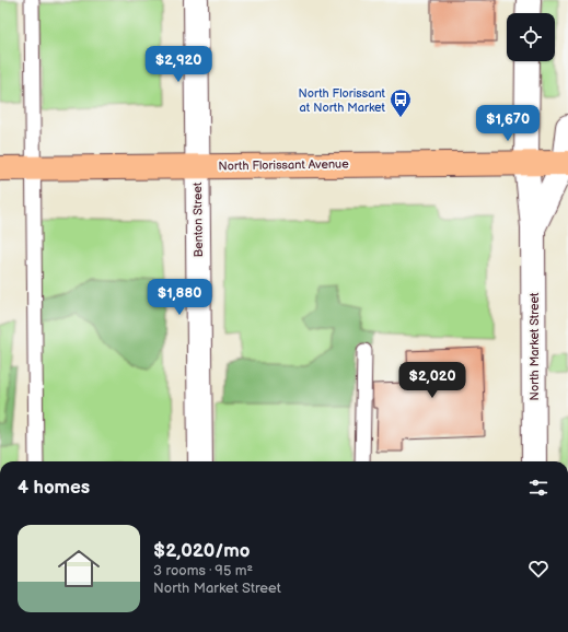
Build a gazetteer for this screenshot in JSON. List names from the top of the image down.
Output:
{
  "streets": {
    "main road": ["North Florissant Avenue"],
    "street": ["Benton Street", "North Market Street"]
  },
  "crossings": [
    ["North Florissant Avenue", "Benton Street"],
    ["North Florissant Avenue", "North Market Street"]
  ],
  "places": {
    "bus stop": ["North Florissant at North Market"]
  },
  "page": {
    "price": [
      "$2,920",
      "$1,670",
      "$1,880",
      "$2,020"
    ],
    "heading": "4 homes",
    "list": [
      {
        "name": "$2,020/mo",
        "note": "3 rooms · 95 m² · North Market Street"
      }
    ]
  }
}
